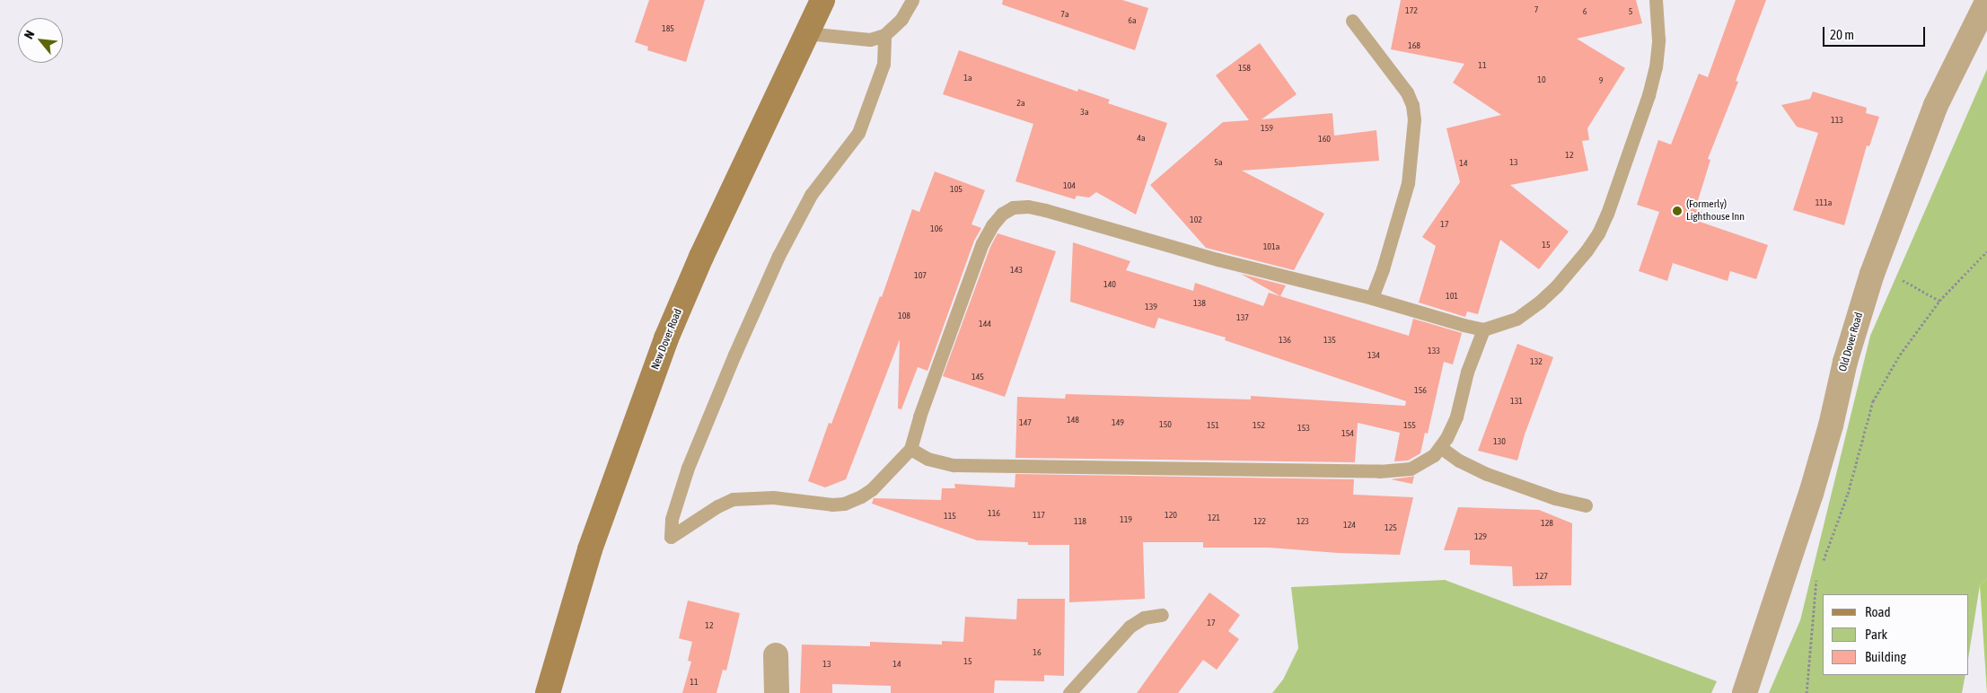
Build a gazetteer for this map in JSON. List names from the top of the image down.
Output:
{
  "streets": {
    "main road": ["New Dover Road"],
    "street": ["Old Dover Road"]
  },
  "places": ["(Formerly) Lighthouse Inn"],
  "house_numbers": [
    "7",
    "172",
    "6",
    "5",
    "7a",
    "6a",
    "185",
    "168",
    "11",
    "158",
    "1a",
    "10",
    "9",
    "2a",
    "3a",
    "113",
    "159",
    "4a",
    "160",
    "12",
    "5a",
    "13",
    "14",
    "104",
    "105",
    "111a",
    "102",
    "17",
    "106",
    "15",
    "101a",
    "143",
    "107",
    "140",
    "101",
    "138",
    "139",
    "108",
    "137",
    "144",
    "136",
    "135",
    "133",
    "134",
    "132",
    "145",
    "156",
    "131",
    "148",
    "147",
    "149",
    "150",
    "151",
    "152",
    "155",
    "153",
    "154",
    "130",
    "116",
    "117",
    "120",
    "115",
    "121",
    "119",
    "118",
    "122",
    "123",
    "128",
    "124",
    "125",
    "129",
    "127",
    "17",
    "12",
    "16",
    "15",
    "13",
    "14",
    "11"
  ],
  "legend": ["Road", "Park", "Building"],
  "scale_bar": "20 m",
  "north": "top left"
}
